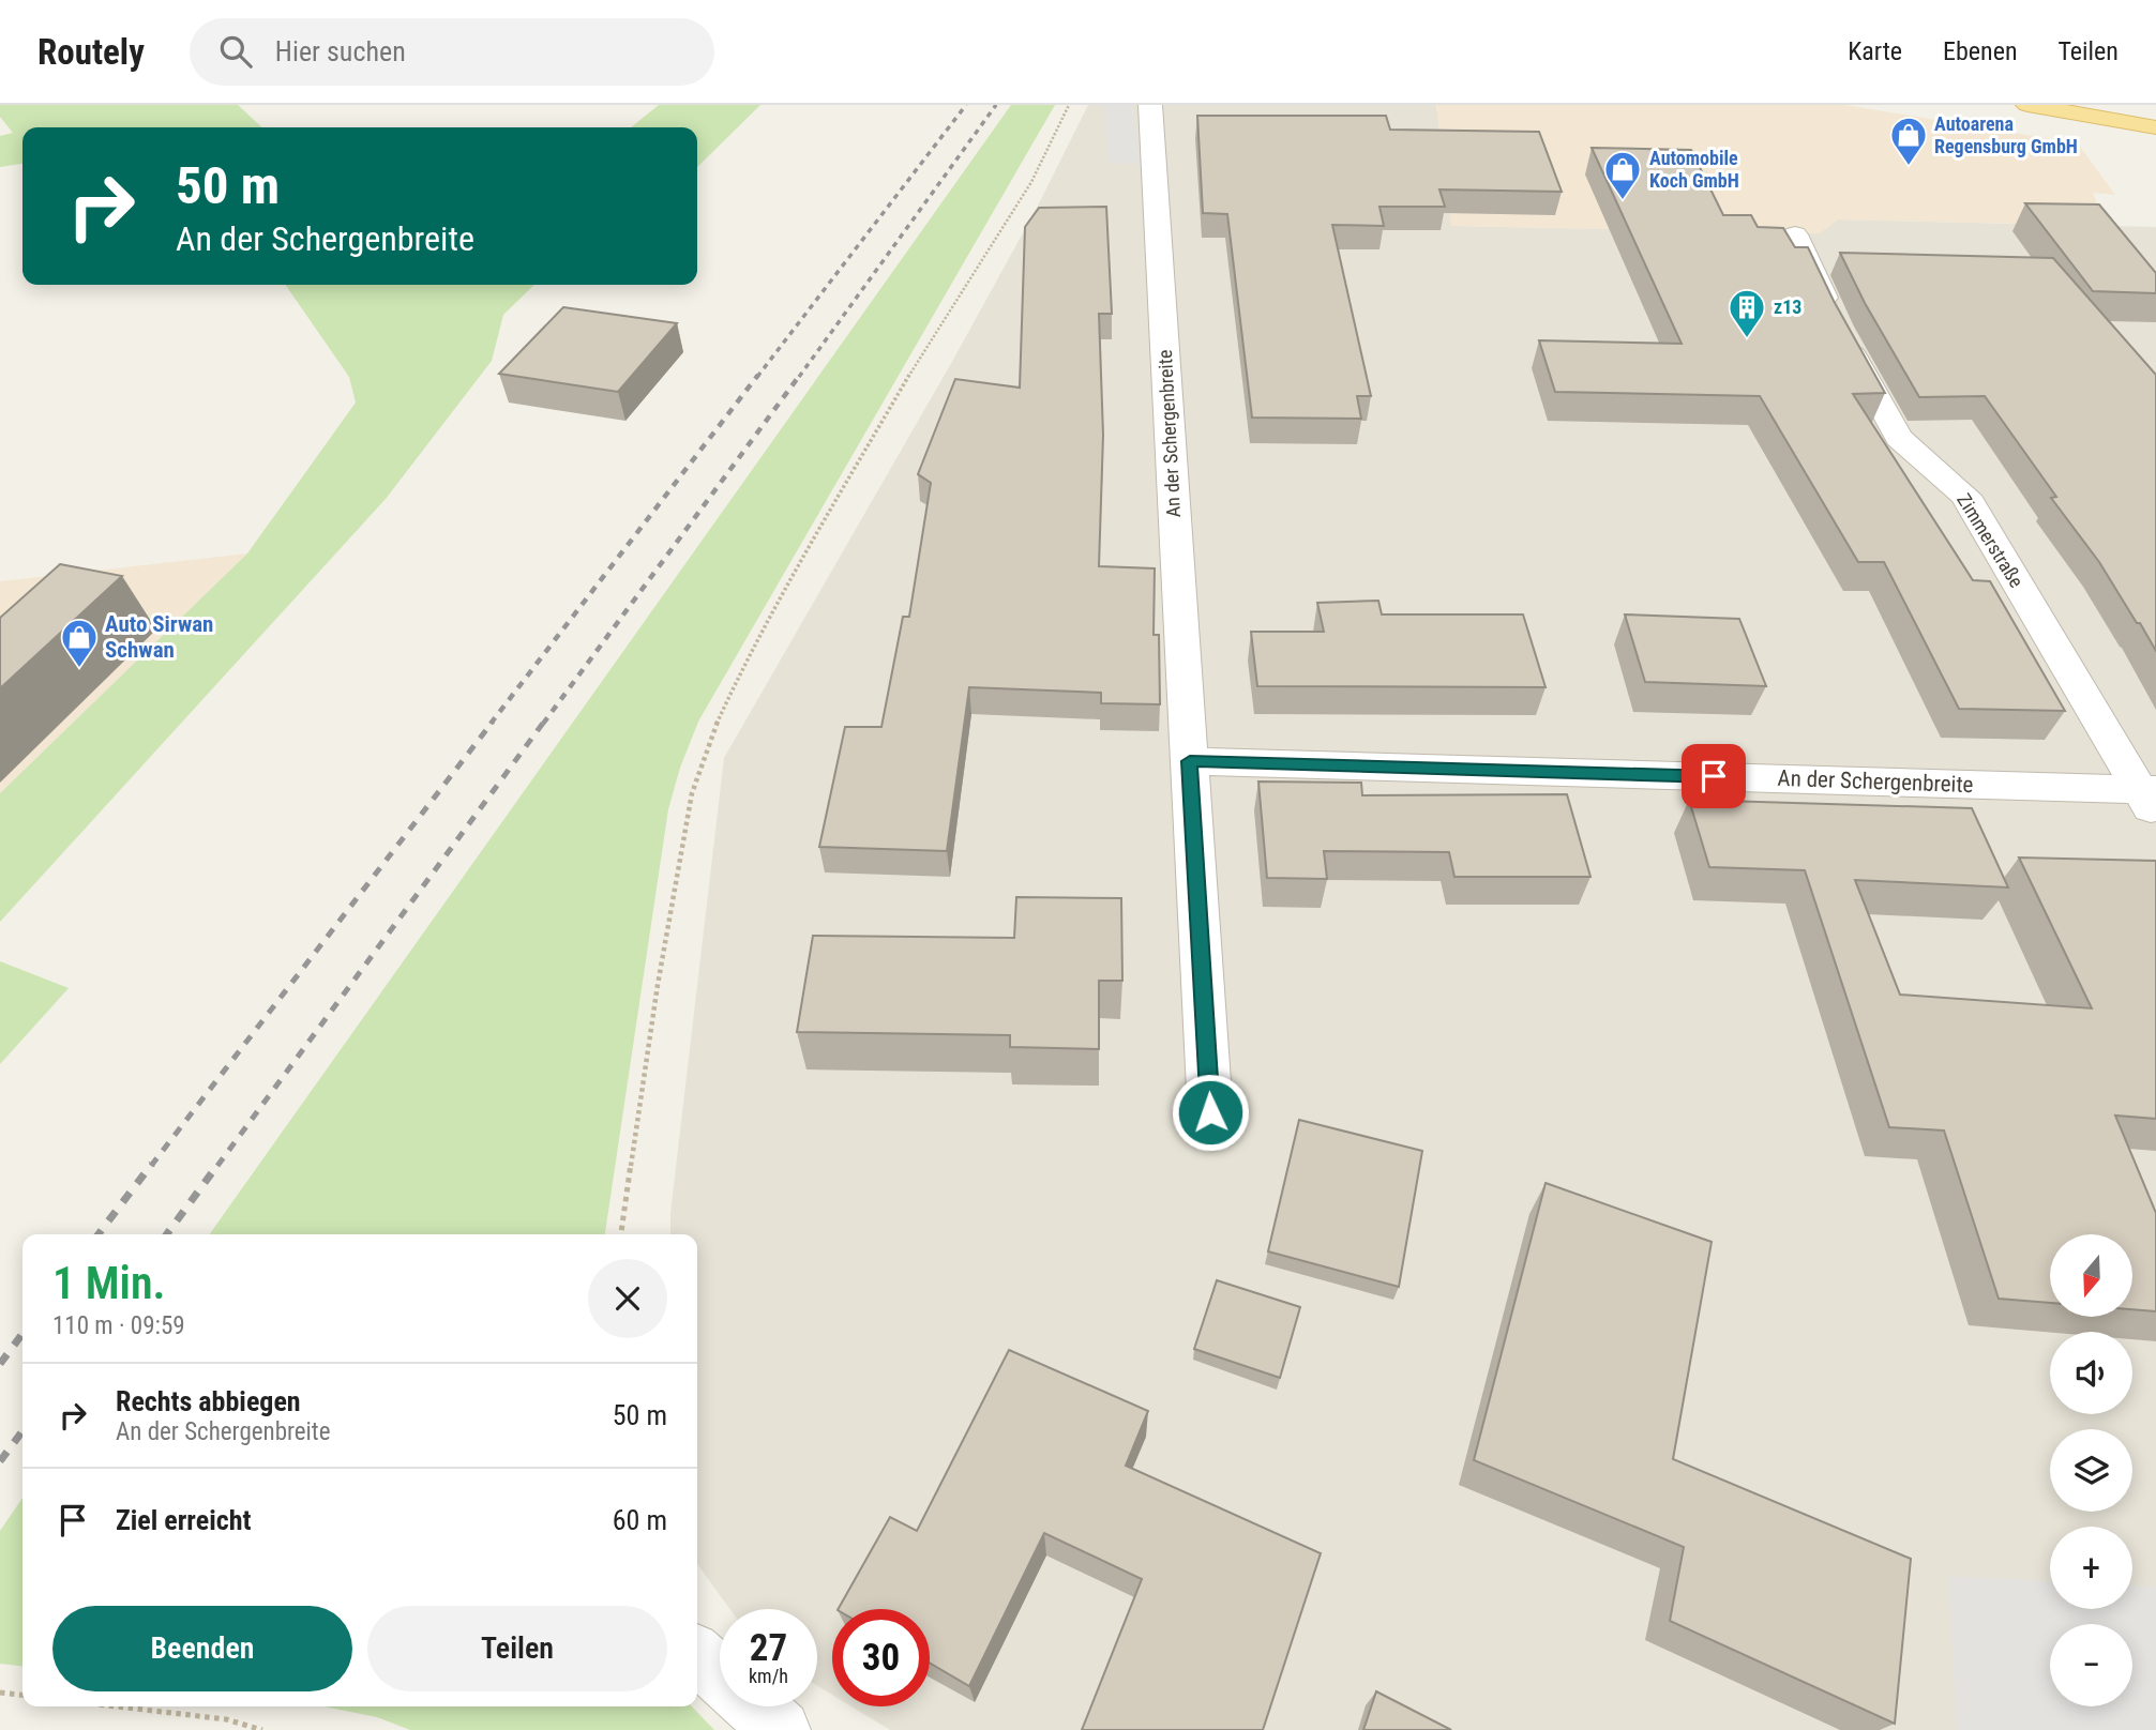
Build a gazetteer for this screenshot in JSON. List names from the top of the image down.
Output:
{
  "streets": {
    "street": ["An der Schergenbreite", "Zimmerstraße"]
  },
  "crossings": [
    ["An der Schergenbreite", "Zimmerstraße"]
  ],
  "places": {
    "shop": ["Autoarena Regensburg GmbH", "Automobile Koch GmbH", "Auto Sirwan Schwan"],
    "building": ["z13"]
  },
  "north": "bottom",
  "page": {
    "header": "Routely",
    "search": "Hier suchen",
    "nav": ["Karte", "Ebenen", "Teilen"],
    "turn": ["50 m", "An der Schergenbreite"],
    "map_buttons": ["+", "−"],
    "heading": ["1 Min.", "110 m · 09:59"],
    "list": [
      {
        "name": "Rechts abbiegen",
        "note": "An der Schergenbreite",
        "value": "50 m"
      },
      {
        "name": "Ziel erreicht",
        "value": "60 m"
      }
    ],
    "buttons": ["Beenden", "Teilen"],
    "speed": "27 km/h",
    "limit": "30"
  }
}
